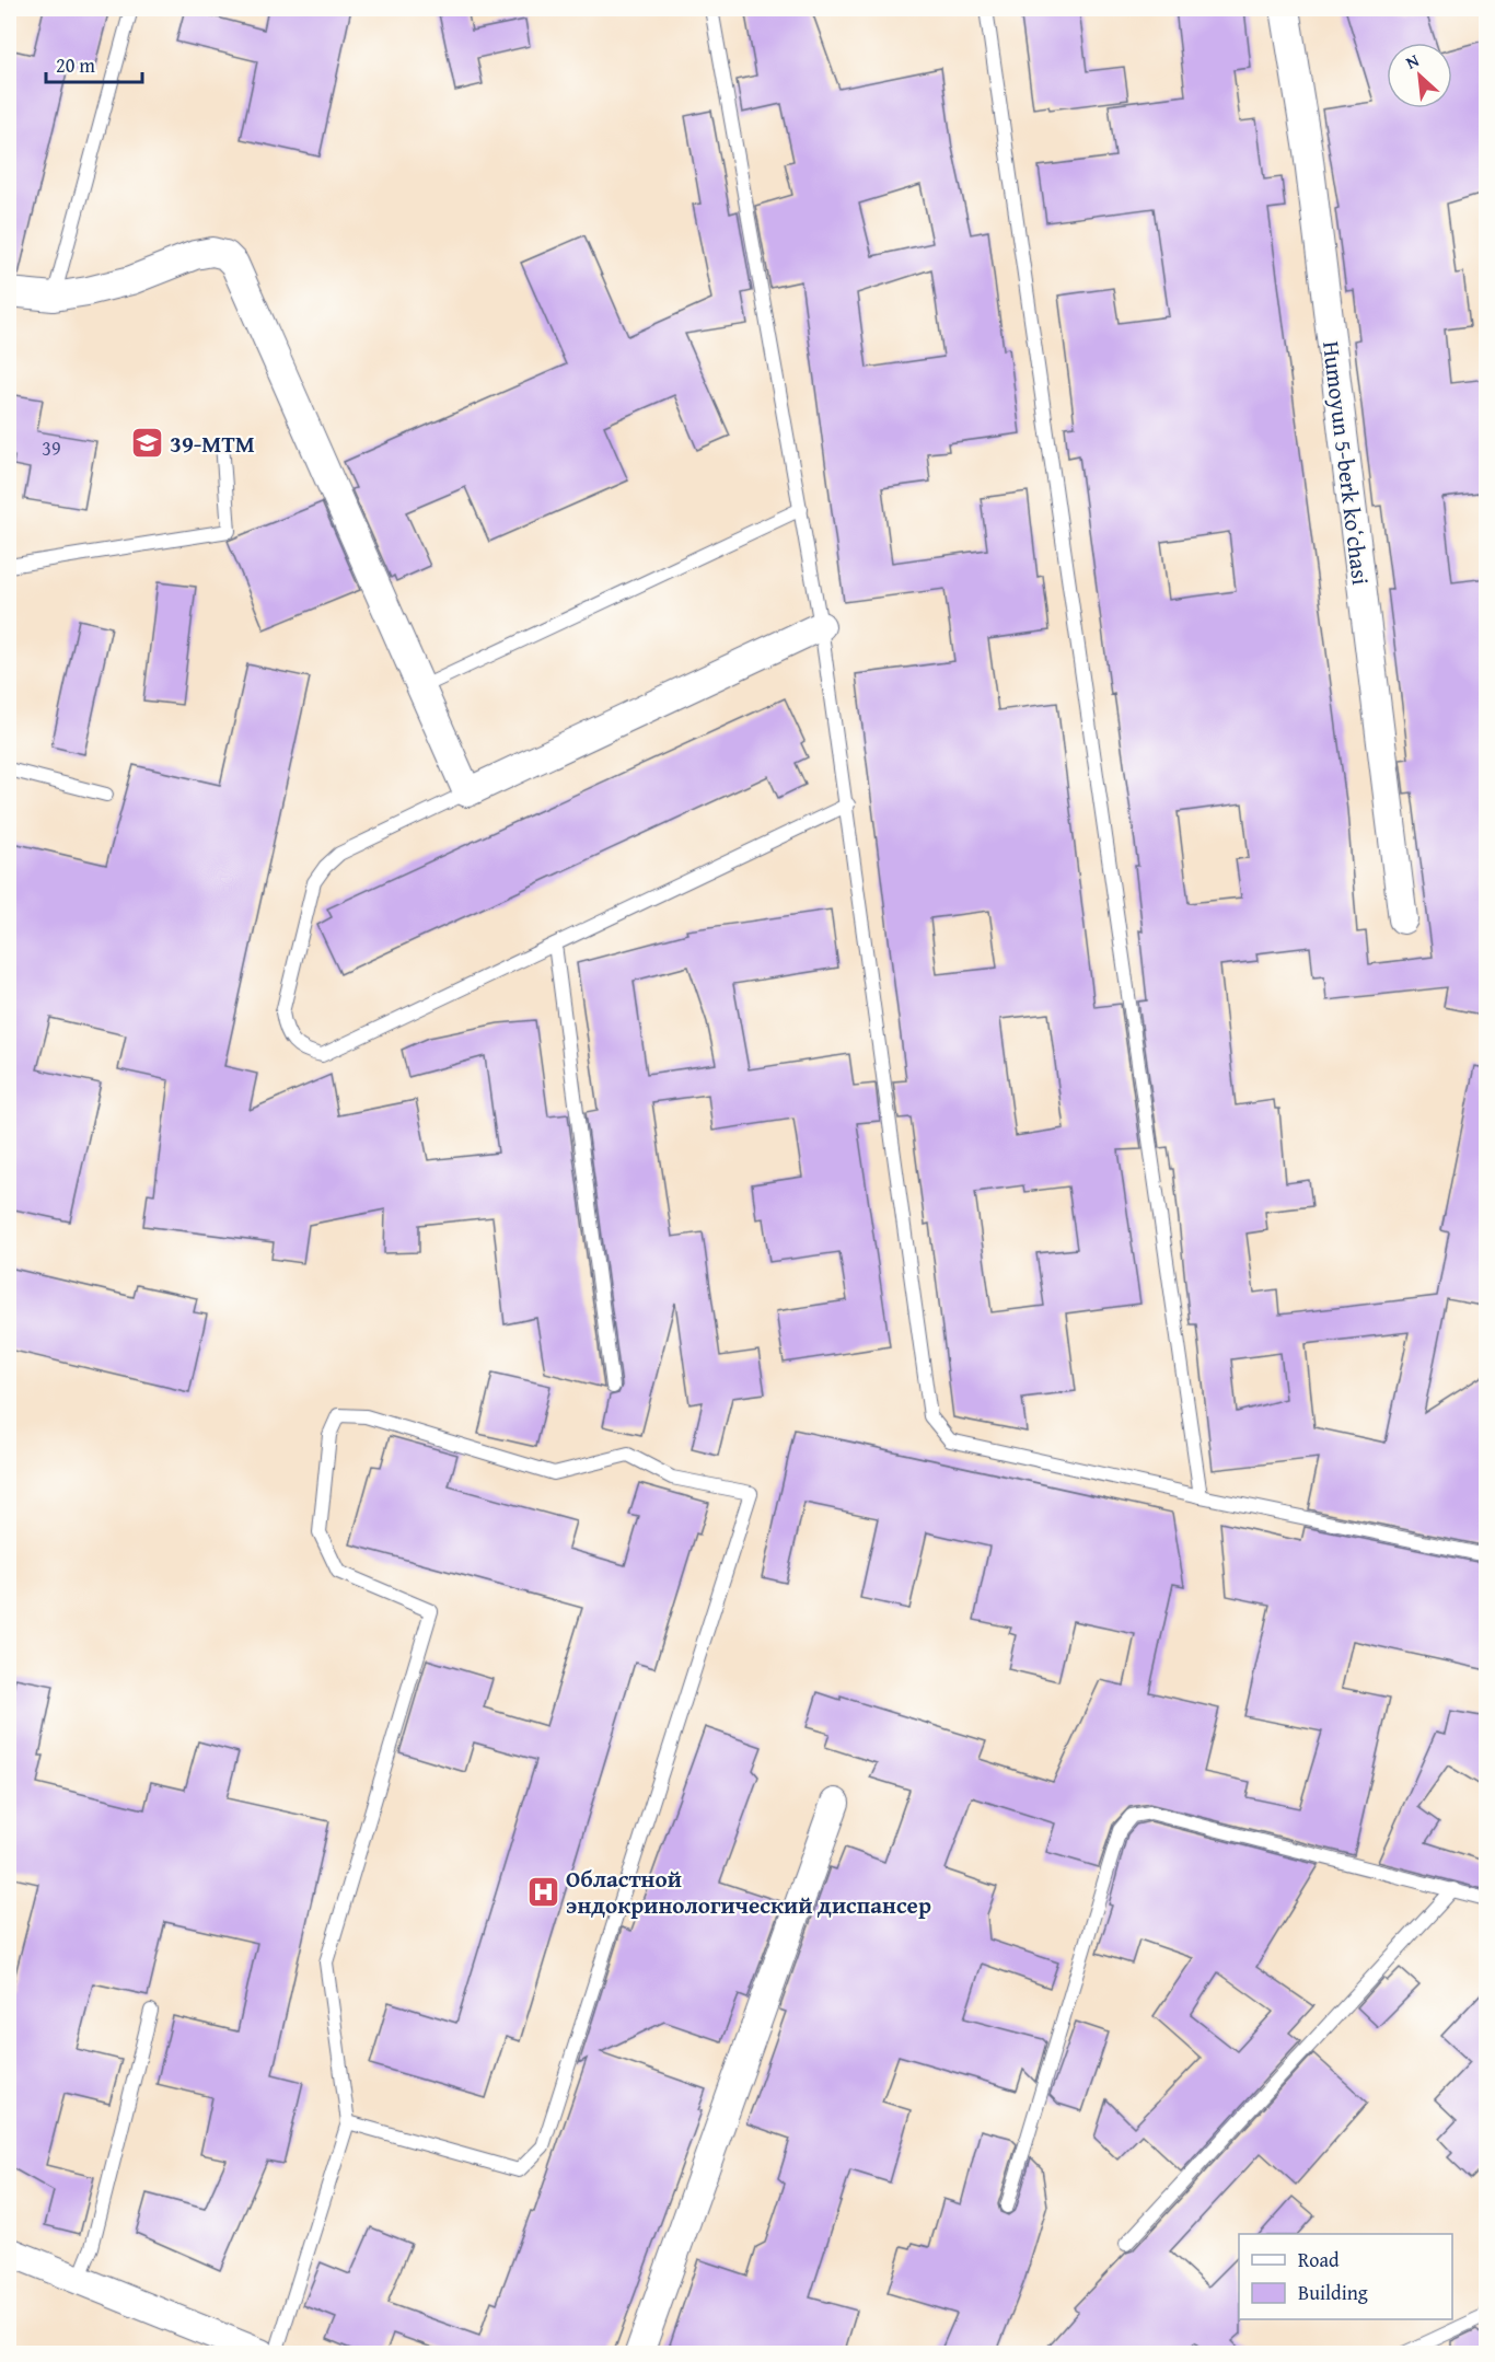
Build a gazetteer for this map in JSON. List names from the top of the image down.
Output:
{
  "streets": {
    "street": ["Humoyun 5-berk koʻchasi"]
  },
  "places": {
    "school or university": ["39-MTM"],
    "hospital": ["Областной эндокринологический диспансер"]
  },
  "house_numbers": ["39"],
  "legend": ["Road", "Building"],
  "scale_bar": "20 m",
  "north": "top left"
}
